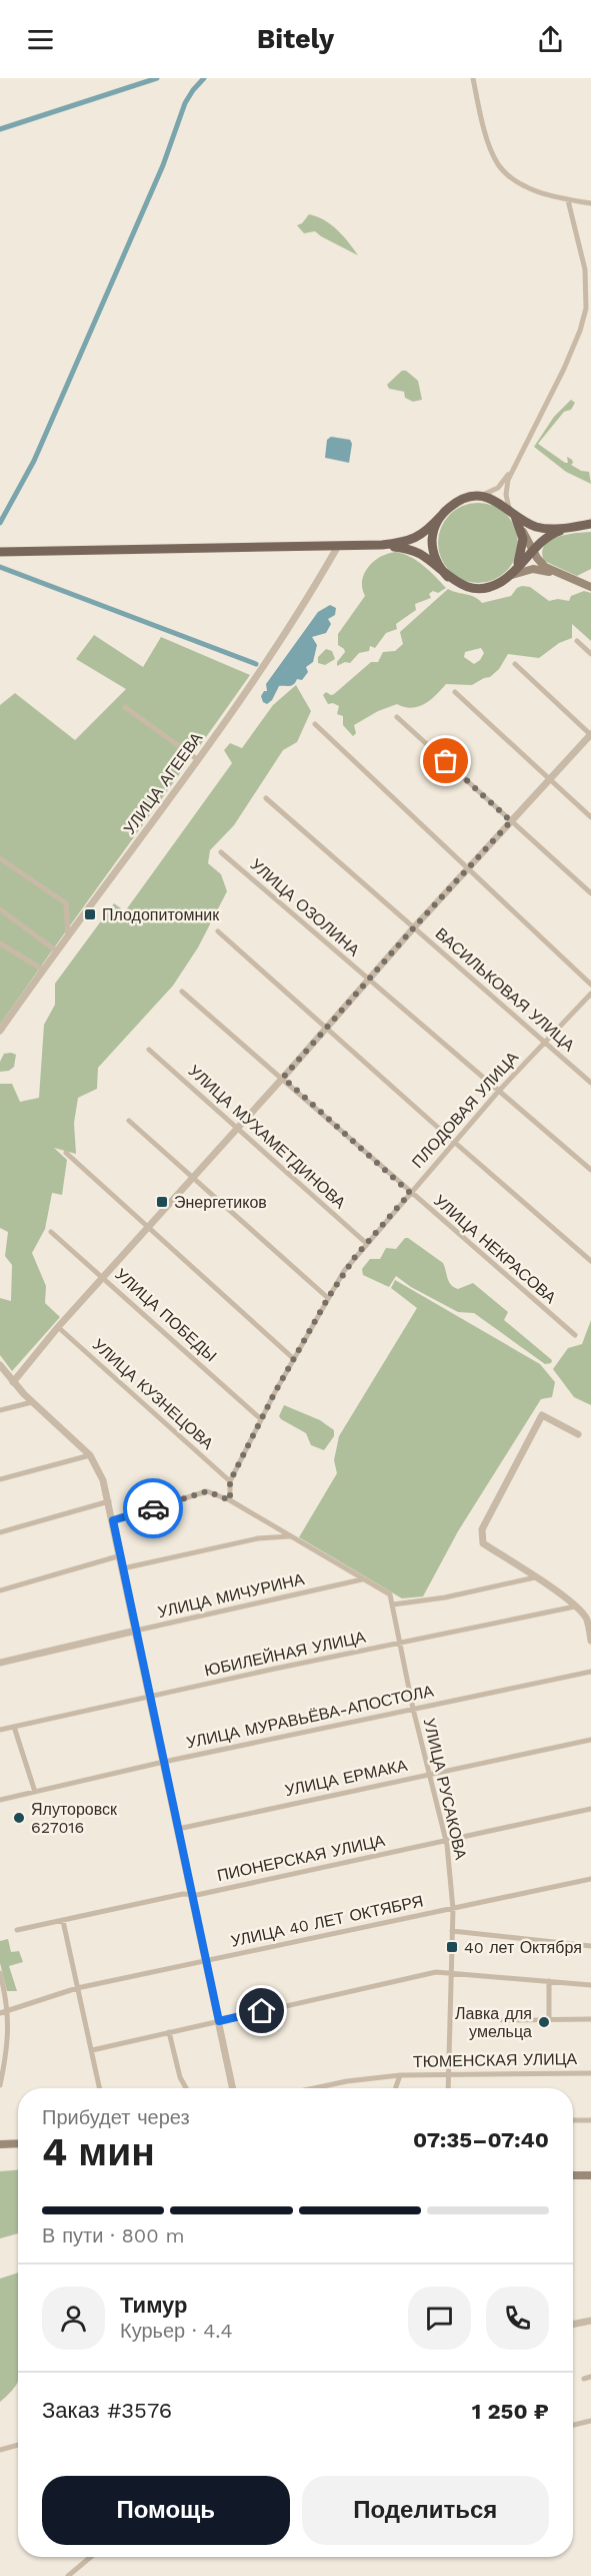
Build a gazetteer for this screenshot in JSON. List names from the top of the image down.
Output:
{
  "streets": {
    "street": [
      "УЛИЦА АГЕЕВА",
      "УЛИЦА ОЗОЛИНА",
      "ВАСИЛЬКОВАЯ УЛИЦА",
      "ПЛОДОВАЯ УЛИЦА",
      "УЛИЦА МУХАМЕТДИНОВА",
      "УЛИЦА НЕКРАСОВА",
      "УЛИЦА ПОБЕДЫ",
      "УЛИЦА КУЗНЕЦОВА",
      "УЛИЦА МИЧУРИНА",
      "ЮБИЛЕЙНАЯ УЛИЦА",
      "УЛИЦА МУРАВЬЁВА-АПОСТОЛА",
      "УЛИЦА ЕРМАКА",
      "УЛИЦА РУСАКОВА",
      "ПИОНЕРСКАЯ УЛИЦА",
      "УЛИЦА 40 ЛЕТ ОКТЯБРЯ",
      "ТЮМЕНСКАЯ УЛИЦА"
    ]
  },
  "crossings": [
    ["УЛИЦА ОЗОЛИНА", "ПЛОДОВАЯ УЛИЦА"],
    ["ВАСИЛЬКОВАЯ УЛИЦА", "ПЛОДОВАЯ УЛИЦА"],
    ["ПЛОДОВАЯ УЛИЦА", "УЛИЦА МУХАМЕТДИНОВА"],
    ["ПЛОДОВАЯ УЛИЦА", "УЛИЦА НЕКРАСОВА"],
    ["ПЛОДОВАЯ УЛИЦА", "УЛИЦА ПОБЕДЫ"],
    ["ПЛОДОВАЯ УЛИЦА", "УЛИЦА КУЗНЕЦОВА"],
    ["ЮБИЛЕЙНАЯ УЛИЦА", "УЛИЦА РУСАКОВА"],
    ["УЛИЦА МУРАВЬЁВА-АПОСТОЛА", "УЛИЦА РУСАКОВА"],
    ["УЛИЦА ЕРМАКА", "УЛИЦА РУСАКОВА"],
    ["УЛИЦА РУСАКОВА", "ПИОНЕРСКАЯ УЛИЦА"],
    ["УЛИЦА РУСАКОВА", "УЛИЦА 40 ЛЕТ ОКТЯБРЯ"],
    ["УЛИЦА РУСАКОВА", "ТЮМЕНСКАЯ УЛИЦА"]
  ],
  "places": {
    "transit": ["Плодопитомник", "Энергетиков", "40 лет Октября"],
    "other": ["Ялуторовск 627016", "Лавка для умельца"]
  },
  "page": {
    "header": "Bitely",
    "heading": ["4 мин", "Прибудет через", "07:35–07:40"],
    "panel": [
      "Тимур",
      "Курьер · 4.4",
      "Заказ #3576",
      "1 250 ₽"
    ],
    "bar": "В пути · 800 m",
    "buttons": ["Помощь", "Поделиться"]
  }
}
